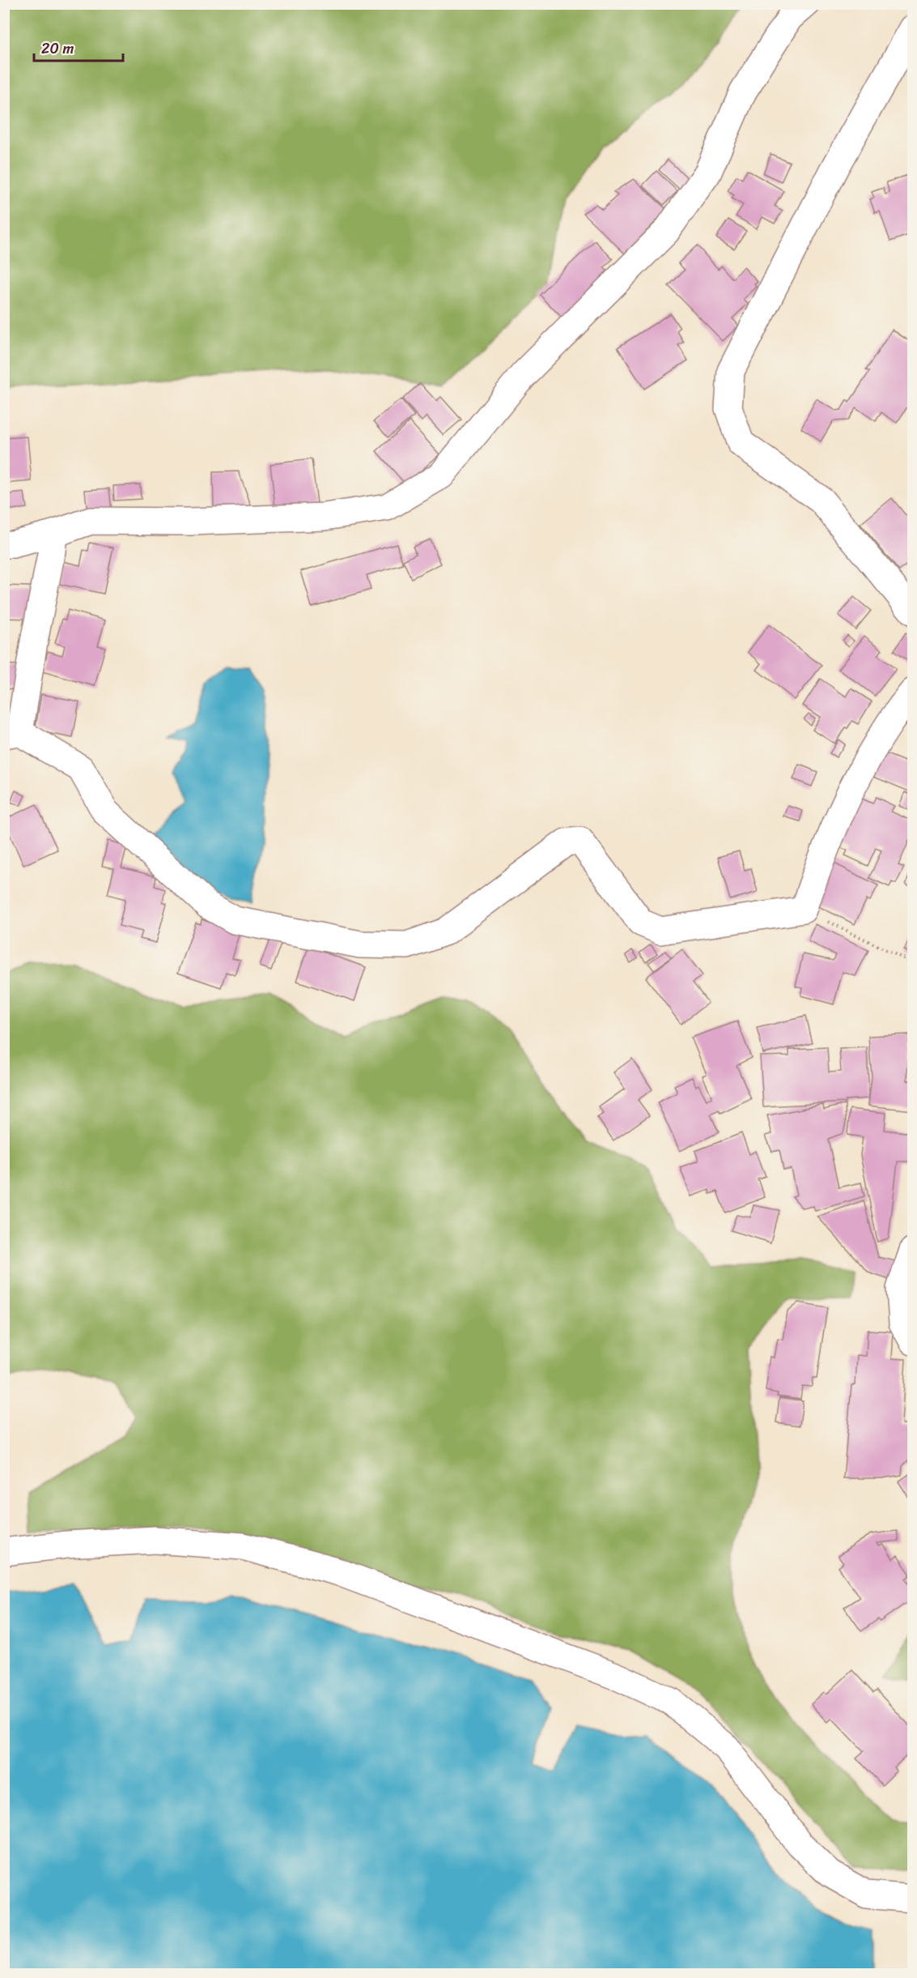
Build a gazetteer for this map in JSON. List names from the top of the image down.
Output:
{
  "scale_bar": "20 m"
}
